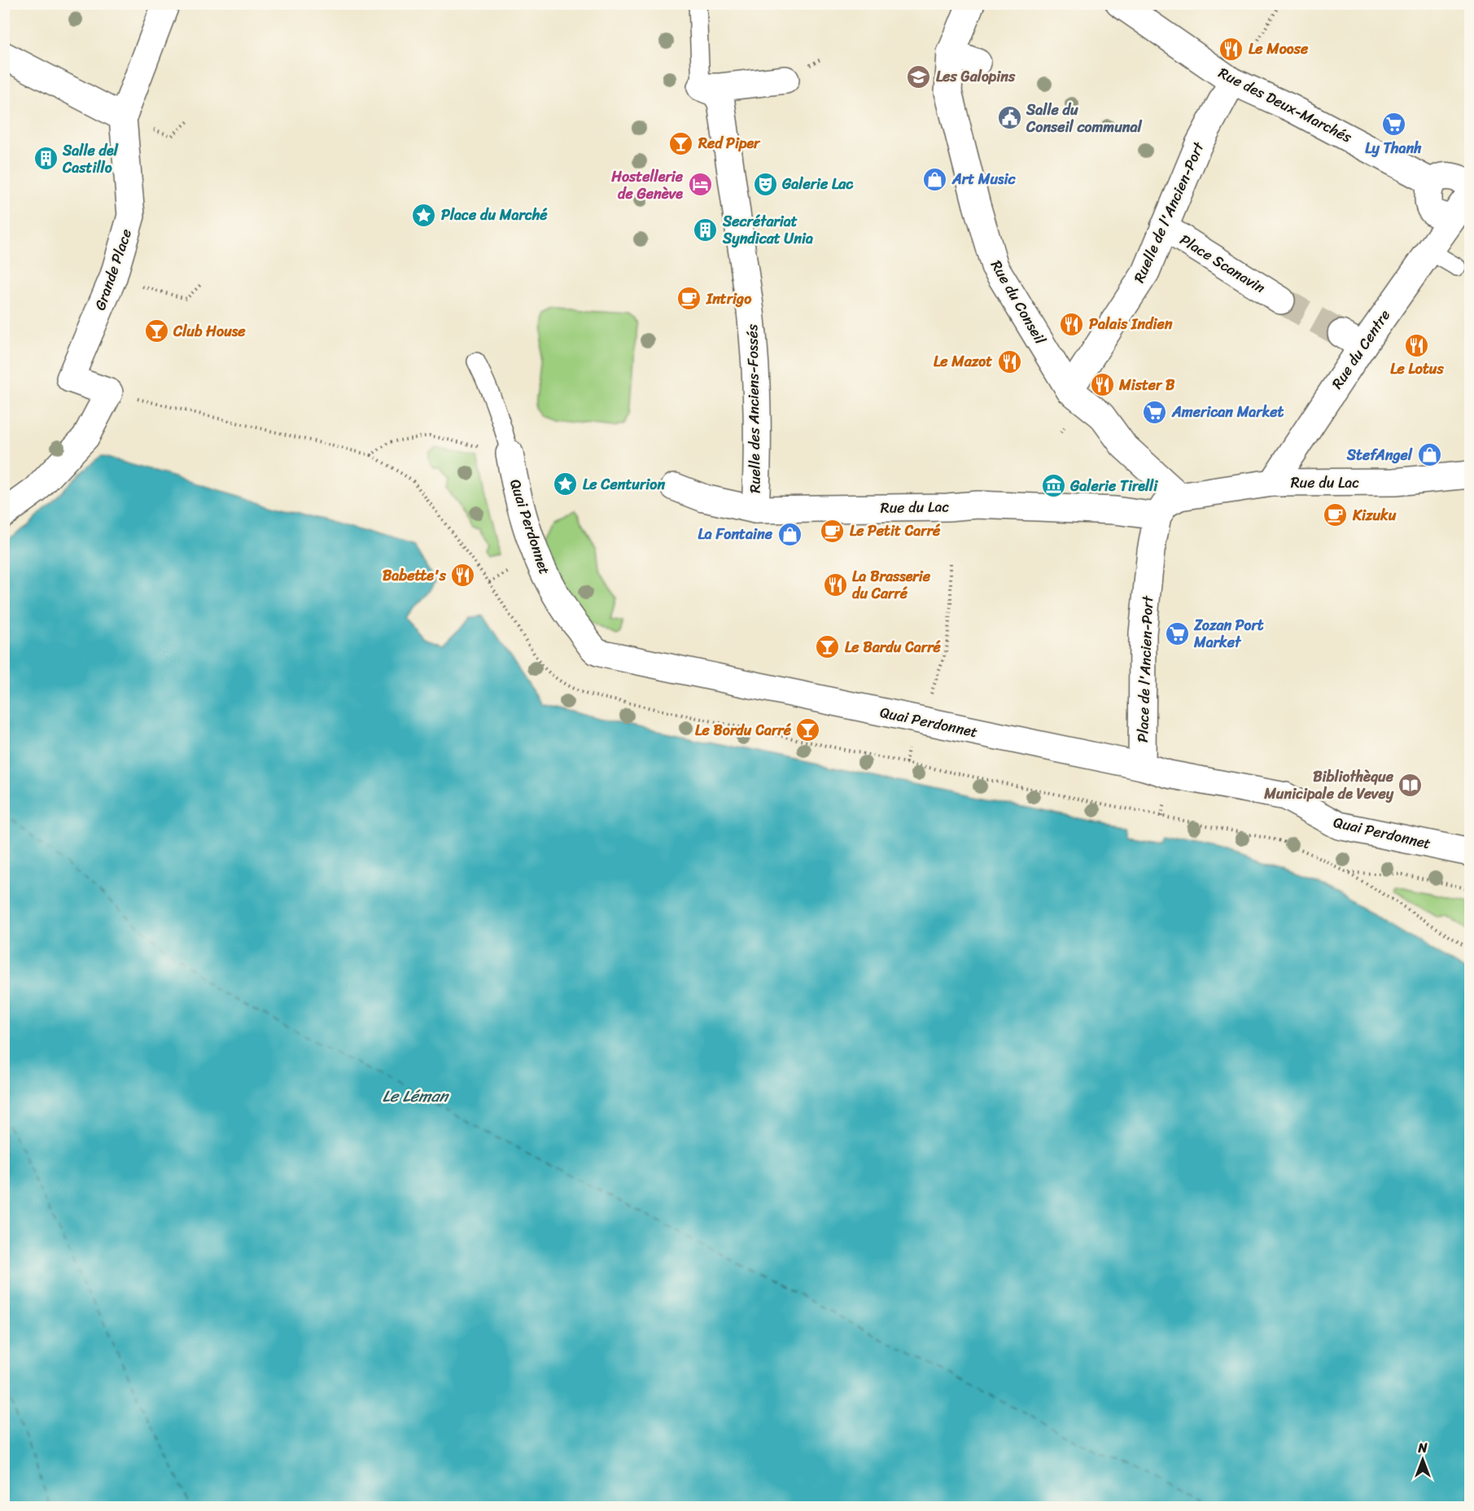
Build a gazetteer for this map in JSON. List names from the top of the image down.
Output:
{
  "streets": {
    "street": [
      "Rue des Deux-Marchés",
      "Ruelle de l'Ancien-Port",
      "Place Scanavin",
      "Grande Place",
      "Rue du Conseil",
      "Rue du Centre",
      "Ruelle des Anciens-Fossés",
      "Rue du Lac",
      "Quai Perdonnet",
      "Place de l'Ancien-Port"
    ]
  },
  "crossings": [
    ["Rue des Deux-Marchés", "Ruelle de l'Ancien-Port"],
    ["Ruelle de l'Ancien-Port", "Place Scanavin"],
    ["Ruelle de l'Ancien-Port", "Rue du Conseil"],
    ["Rue du Conseil", "Rue du Lac"],
    ["Rue du Centre", "Rue du Lac"],
    ["Ruelle des Anciens-Fossés", "Rue du Lac"],
    ["Rue du Lac", "Place de l'Ancien-Port"],
    ["Quai Perdonnet", "Place de l'Ancien-Port"]
  ],
  "water": ["Le Léman"],
  "places": {
    "restaurant": [
      "Le Moose",
      "Palais Indien",
      "Le Lotus",
      "Le Mazot",
      "Mister B",
      "Babette's",
      "La Brasserie du Carré"
    ],
    "school or university": ["Les Galopins"],
    "public building": ["Salle du Conseil communal"],
    "supermarket": ["Ly Thanh", "American Market", "Zozan Port Market"],
    "bar": [
      "Red Piper",
      "Club House",
      "Le Bardu Carré",
      "Le Bordu Carré"
    ],
    "building": ["Salle del Castillo", "Secrétariat Syndicat Unia"],
    "shop": ["Art Music", "StefAngel", "La Fontaine"],
    "theatre": ["Galerie Lac"],
    "hotel": ["Hostellerie de Genève"],
    "place": ["Place du Marché", "Le Centurion"],
    "cafe": ["Intrigo", "Kizuku", "Le Petit Carré"],
    "museum": ["Galerie Tirelli"],
    "library": ["Bibliothèque Municipale de Vevey"]
  },
  "north": "top"
}
